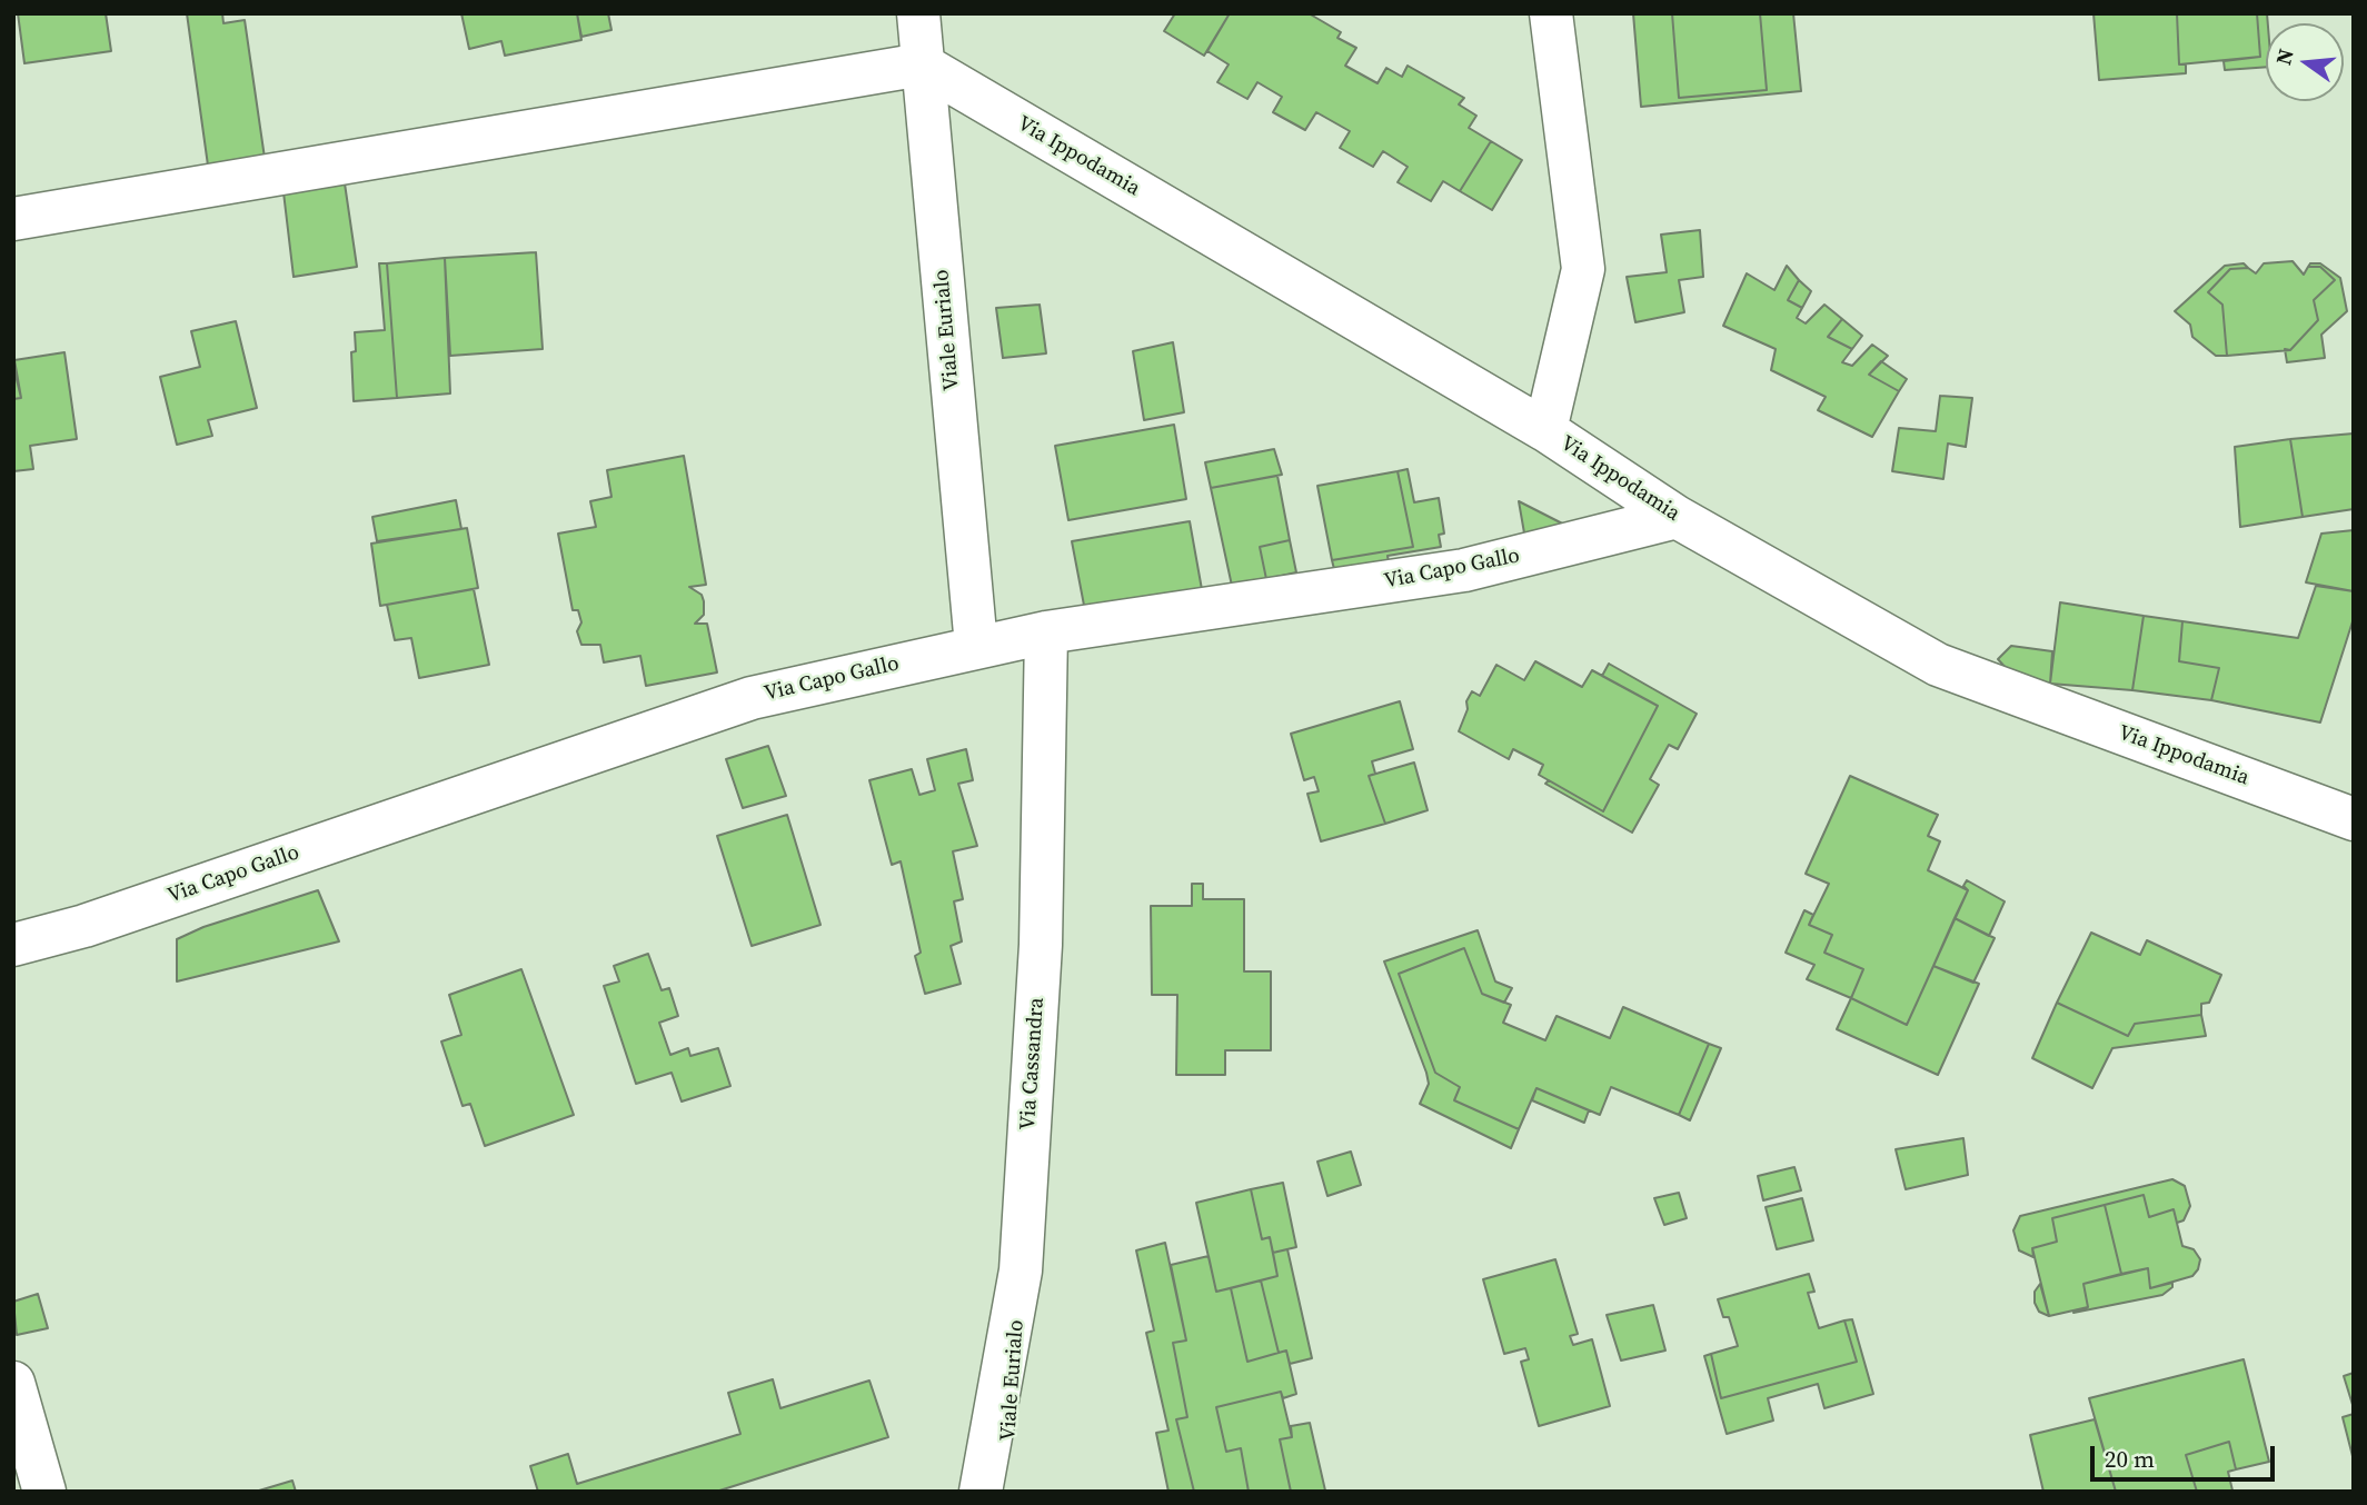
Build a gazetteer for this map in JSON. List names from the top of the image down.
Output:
{
  "streets": {
    "street": [
      "Via Ippodamia",
      "Viale Eurialo",
      "Via Capo Gallo",
      "Via Cassandra"
    ]
  },
  "crossings": [
    ["Via Ippodamia", "Viale Eurialo"],
    ["Via Ippodamia", "Via Capo Gallo"],
    ["Viale Eurialo", "Via Capo Gallo"],
    ["Viale Eurialo", "Via Cassandra"],
    ["Via Capo Gallo", "Via Cassandra"]
  ],
  "scale_bar": "20 m",
  "north": "left"
}
